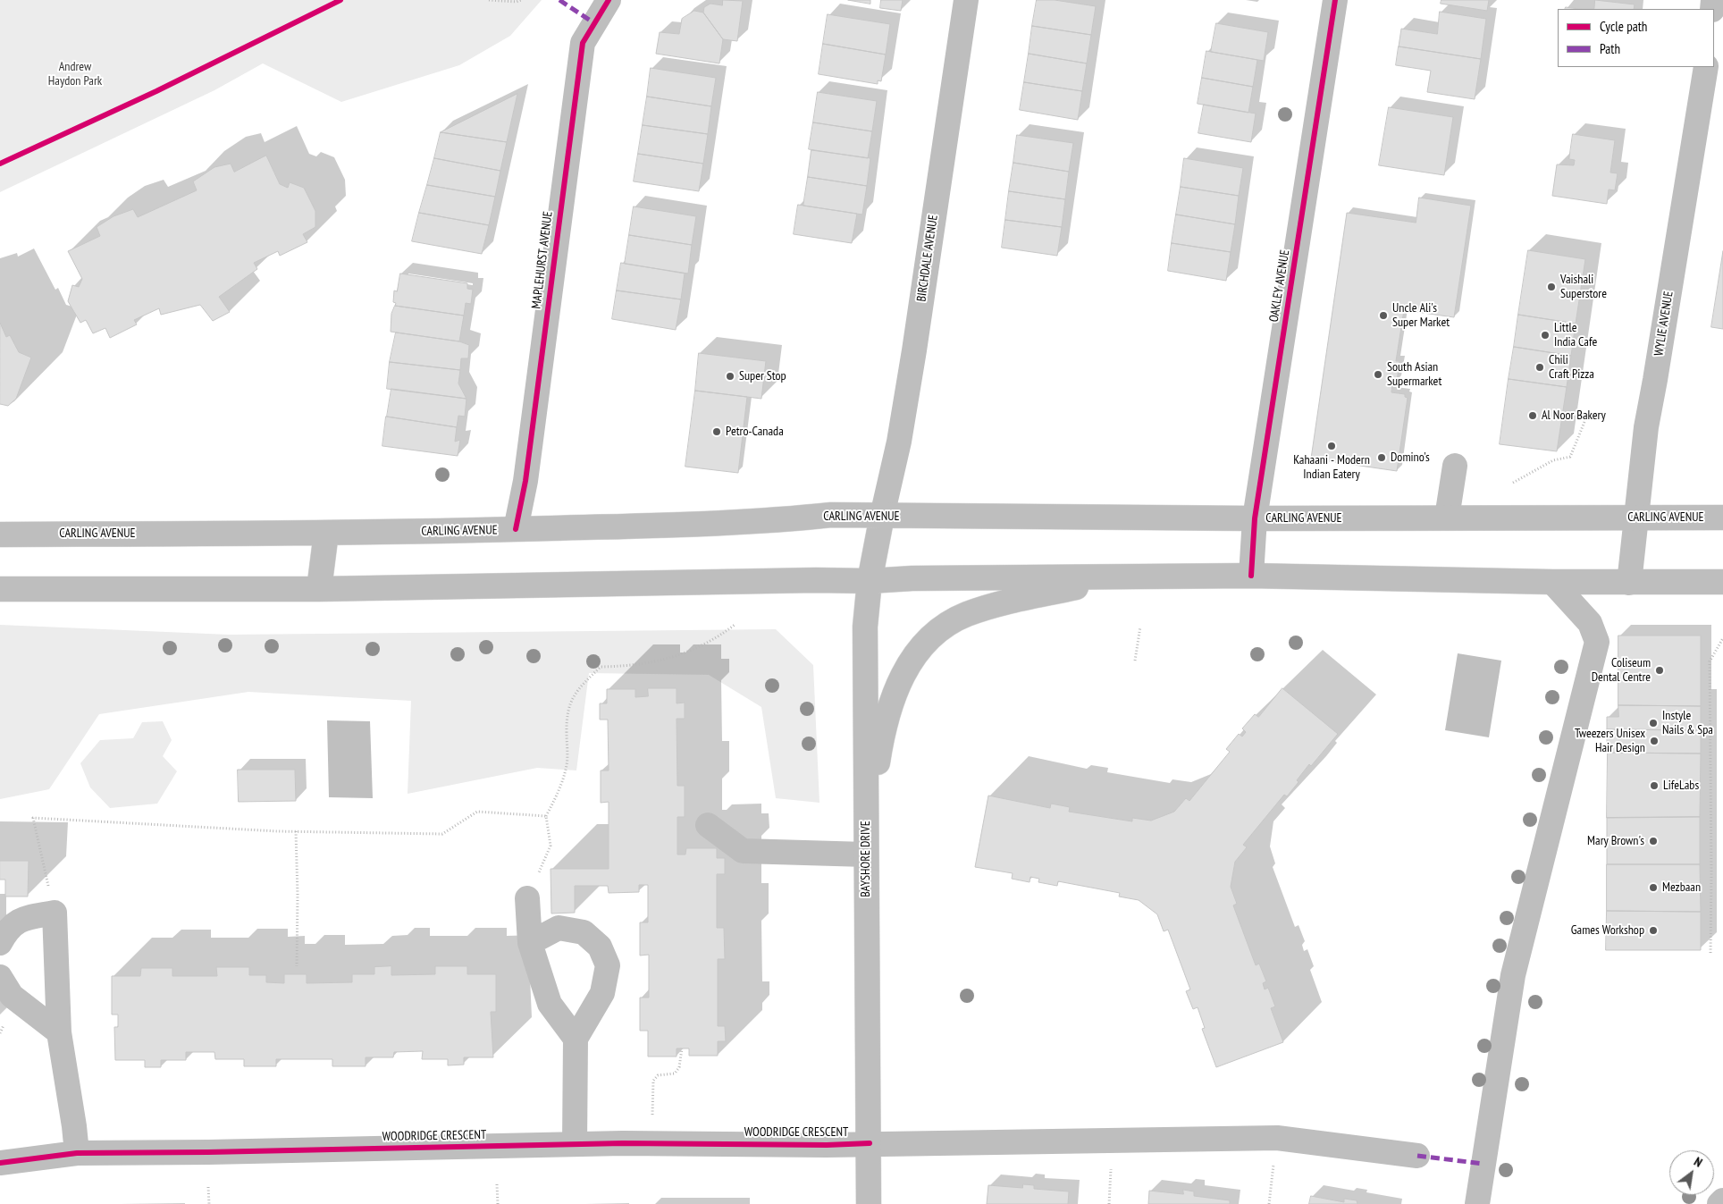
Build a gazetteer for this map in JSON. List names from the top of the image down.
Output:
{
  "streets": {
    "main road": [
      "BIRCHDALE AVENUE",
      "MAPLEHURST AVENUE",
      "OAKLEY AVENUE",
      "WYLIE AVENUE",
      "CARLING AVENUE",
      "BAYSHORE DRIVE",
      "WOODRIDGE CRESCENT"
    ]
  },
  "crossings": [
    ["BIRCHDALE AVENUE", "CARLING AVENUE"],
    ["BIRCHDALE AVENUE", "BAYSHORE DRIVE"],
    ["MAPLEHURST AVENUE", "CARLING AVENUE"],
    ["OAKLEY AVENUE", "CARLING AVENUE"],
    ["WYLIE AVENUE", "CARLING AVENUE"],
    ["CARLING AVENUE", "BAYSHORE DRIVE"],
    ["BAYSHORE DRIVE", "WOODRIDGE CRESCENT"]
  ],
  "parks": ["Andrew Haydon Park"],
  "places": [
    "Vaishali Superstore",
    "Uncle Ali's Super Market",
    "Little India Cafe",
    "Chili Craft Pizza",
    "South Asian Supermarket",
    "Super Stop",
    "Al Noor Bakery",
    "Petro-Canada",
    "Kahaani - Modern Indian Eatery",
    "Domino's",
    "Coliseum Dental Centre",
    "Instyle Nails & Spa",
    "Tweezers Unisex Hair Design",
    "LifeLabs",
    "Mary Brown's",
    "Mezbaan",
    "Games Workshop"
  ],
  "legend": ["Cycle path", "Path"],
  "north": "top right"
}
